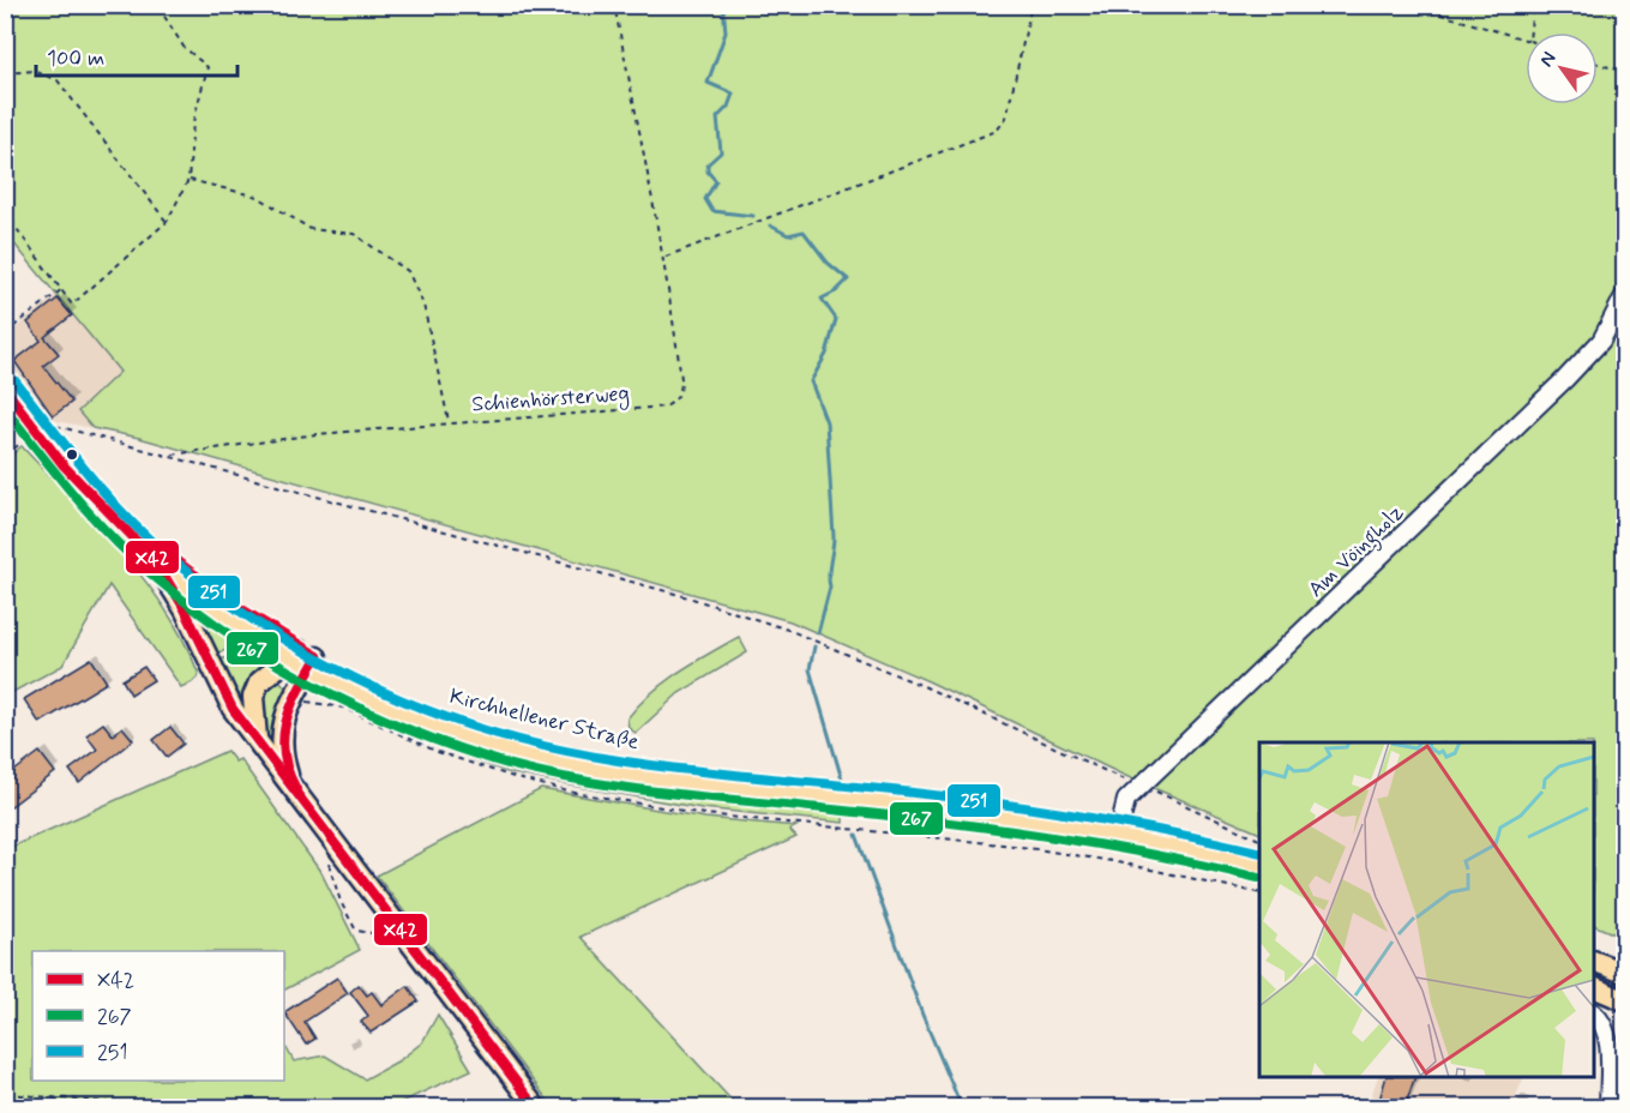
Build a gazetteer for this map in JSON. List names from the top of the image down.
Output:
{
  "streets": {
    "main road": ["Kirchhellener Straße"],
    "street": ["Am Vöingholz"],
    "path": ["Schienhörsterweg"]
  },
  "crossings": [
    ["Am Vöingholz", "Kirchhellener Straße"]
  ],
  "lines": ["transit line 251", "transit line X42", "transit line 267"],
  "legend": ["X42", "267", "251"],
  "scale_bar": "100 m",
  "north": "top left"
}
